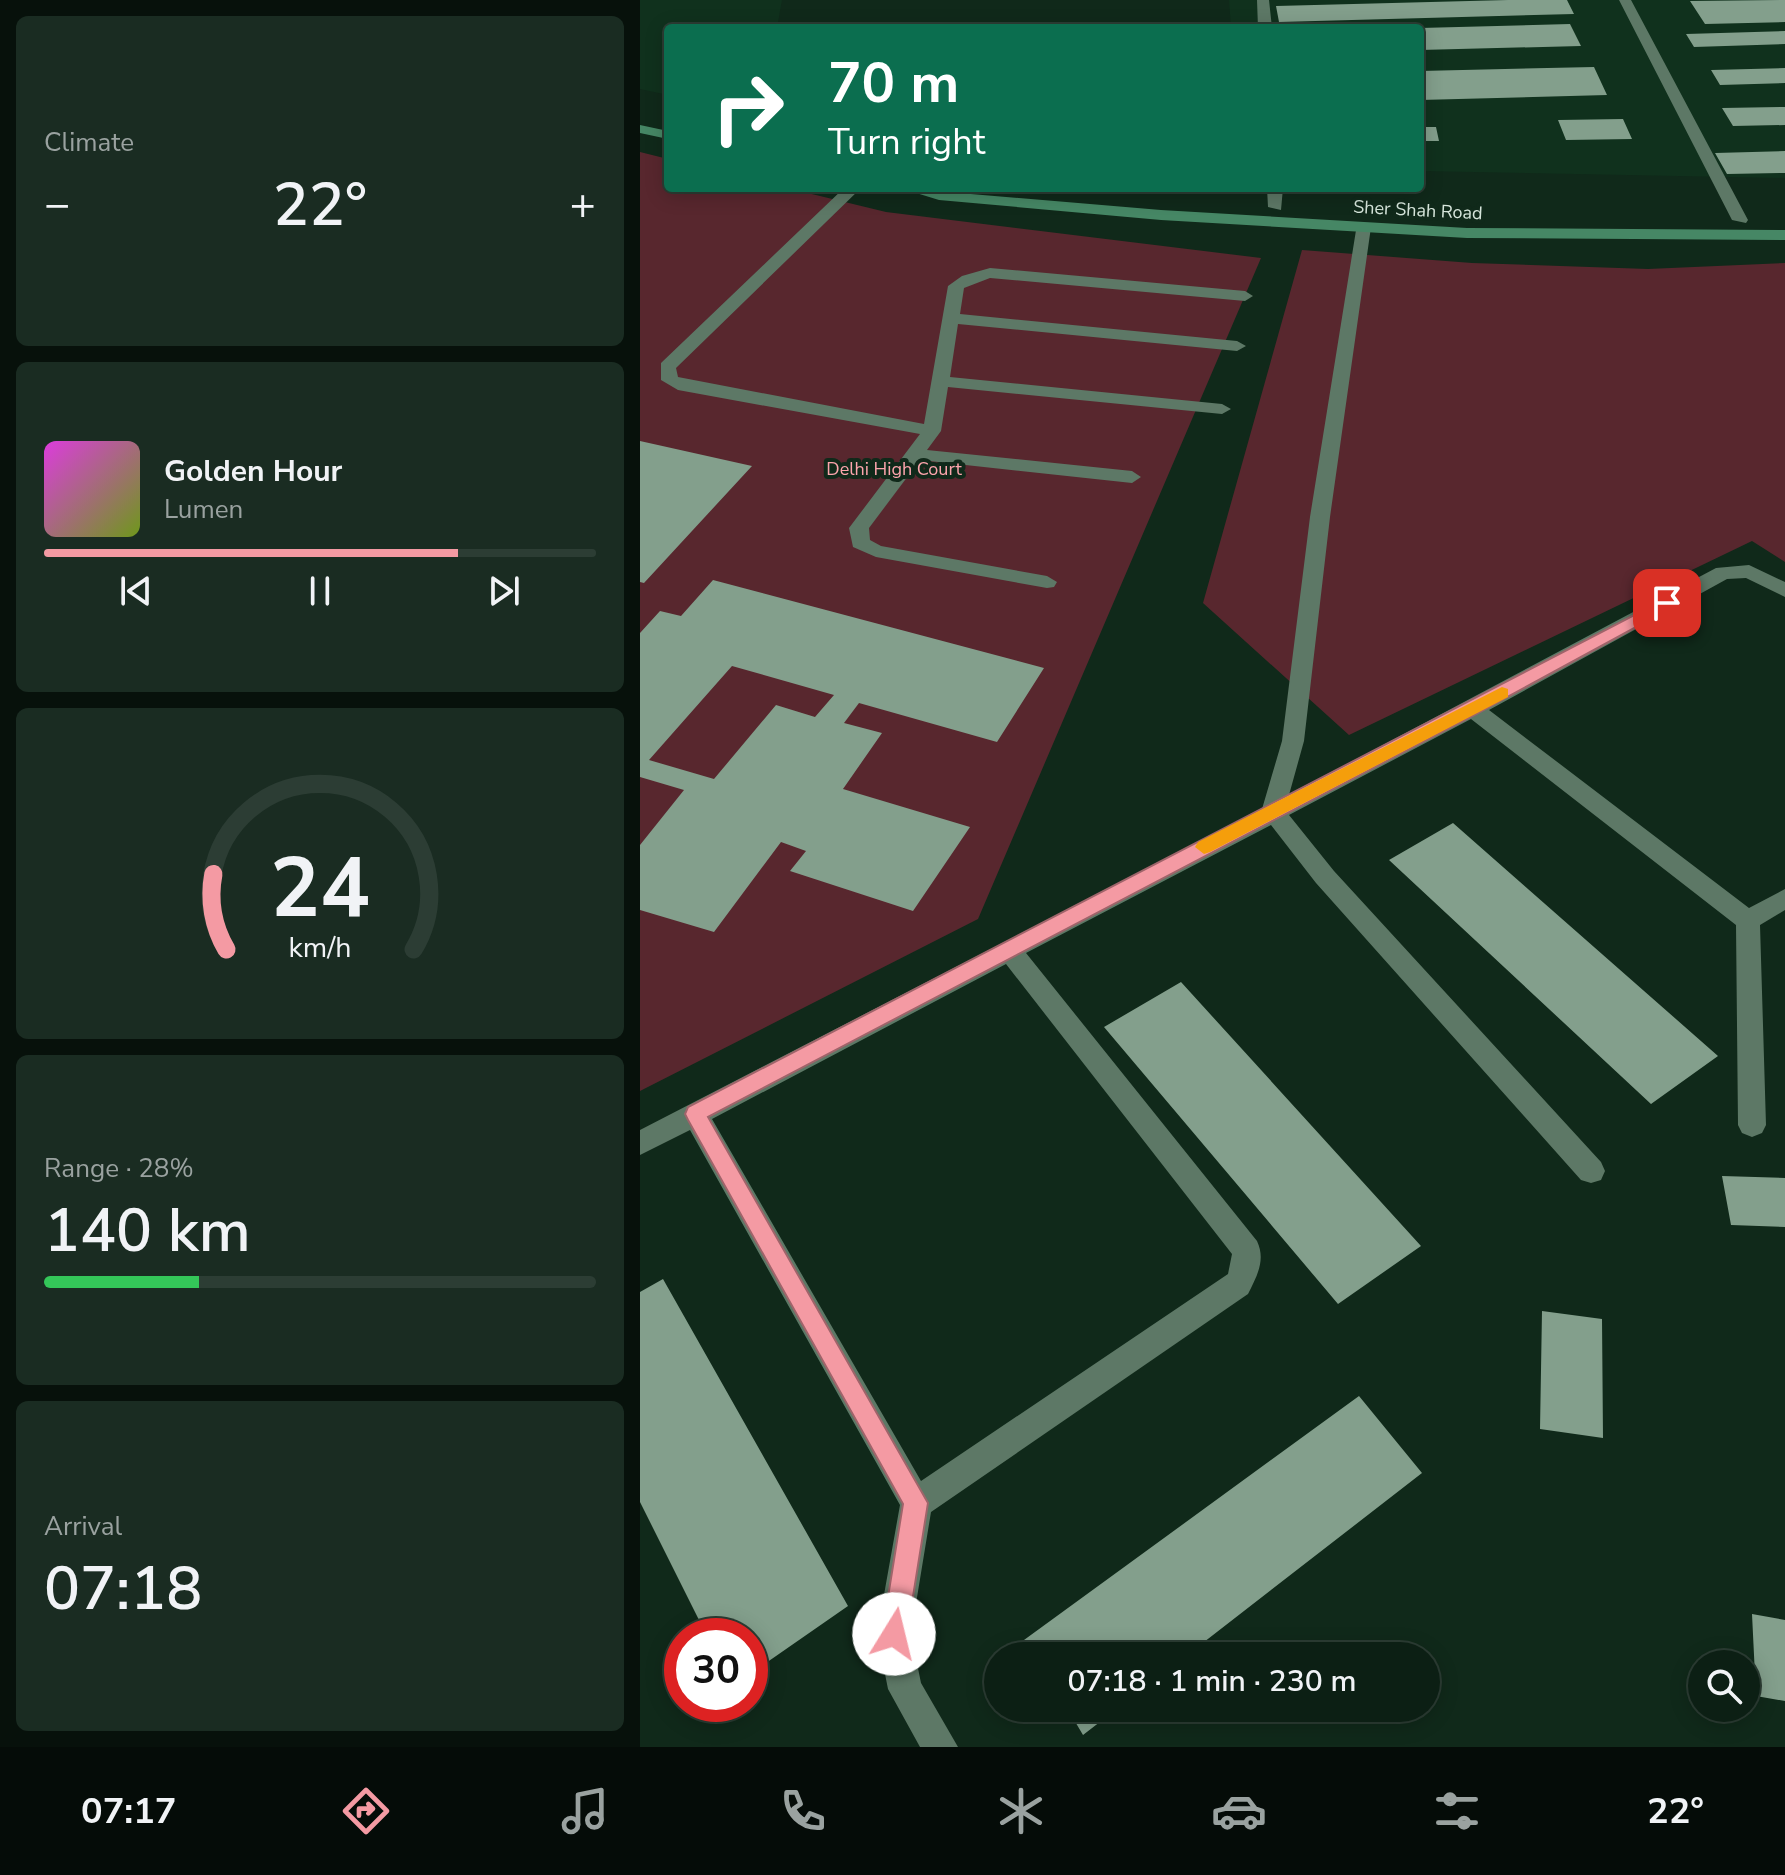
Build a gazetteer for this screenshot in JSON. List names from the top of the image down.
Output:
{
  "streets": {
    "main road": ["Sher Shah Road"]
  },
  "parks": ["Delhi High Court"],
  "page": {
    "tile": [
      "Climate",
      ["Range · 28%", "140 km"],
      ["Arrival", "07:18"]
    ],
    "turn": ["70 m", "Turn right"],
    "heat": ["−", "22°", "+"],
    "song": ["Golden Hour", "Lumen"],
    "limit": "30",
    "trip": "07:18 · 1 min · 230 m",
    "tabs": ["07:17", "22°"],
    "gauge": ["24", "km/h"]
  }
}
